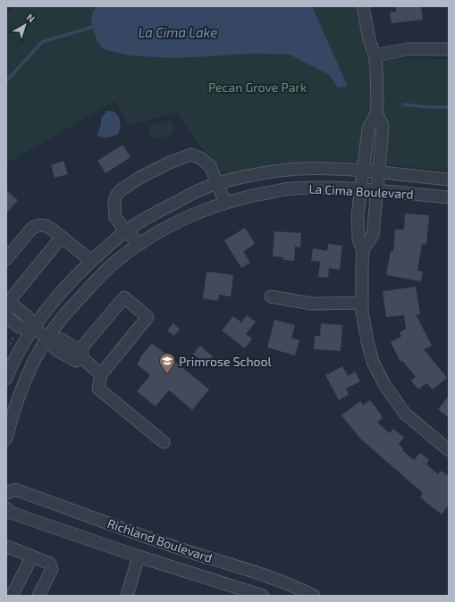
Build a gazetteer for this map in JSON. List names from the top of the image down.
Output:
{
  "streets": {
    "street": ["La Cima Boulevard", "Richland Boulevard"]
  },
  "water": ["La Cima Lake"],
  "parks": ["Pecan Grove Park"],
  "places": {
    "school or university": ["Primrose School"]
  },
  "north": "top right"
}
